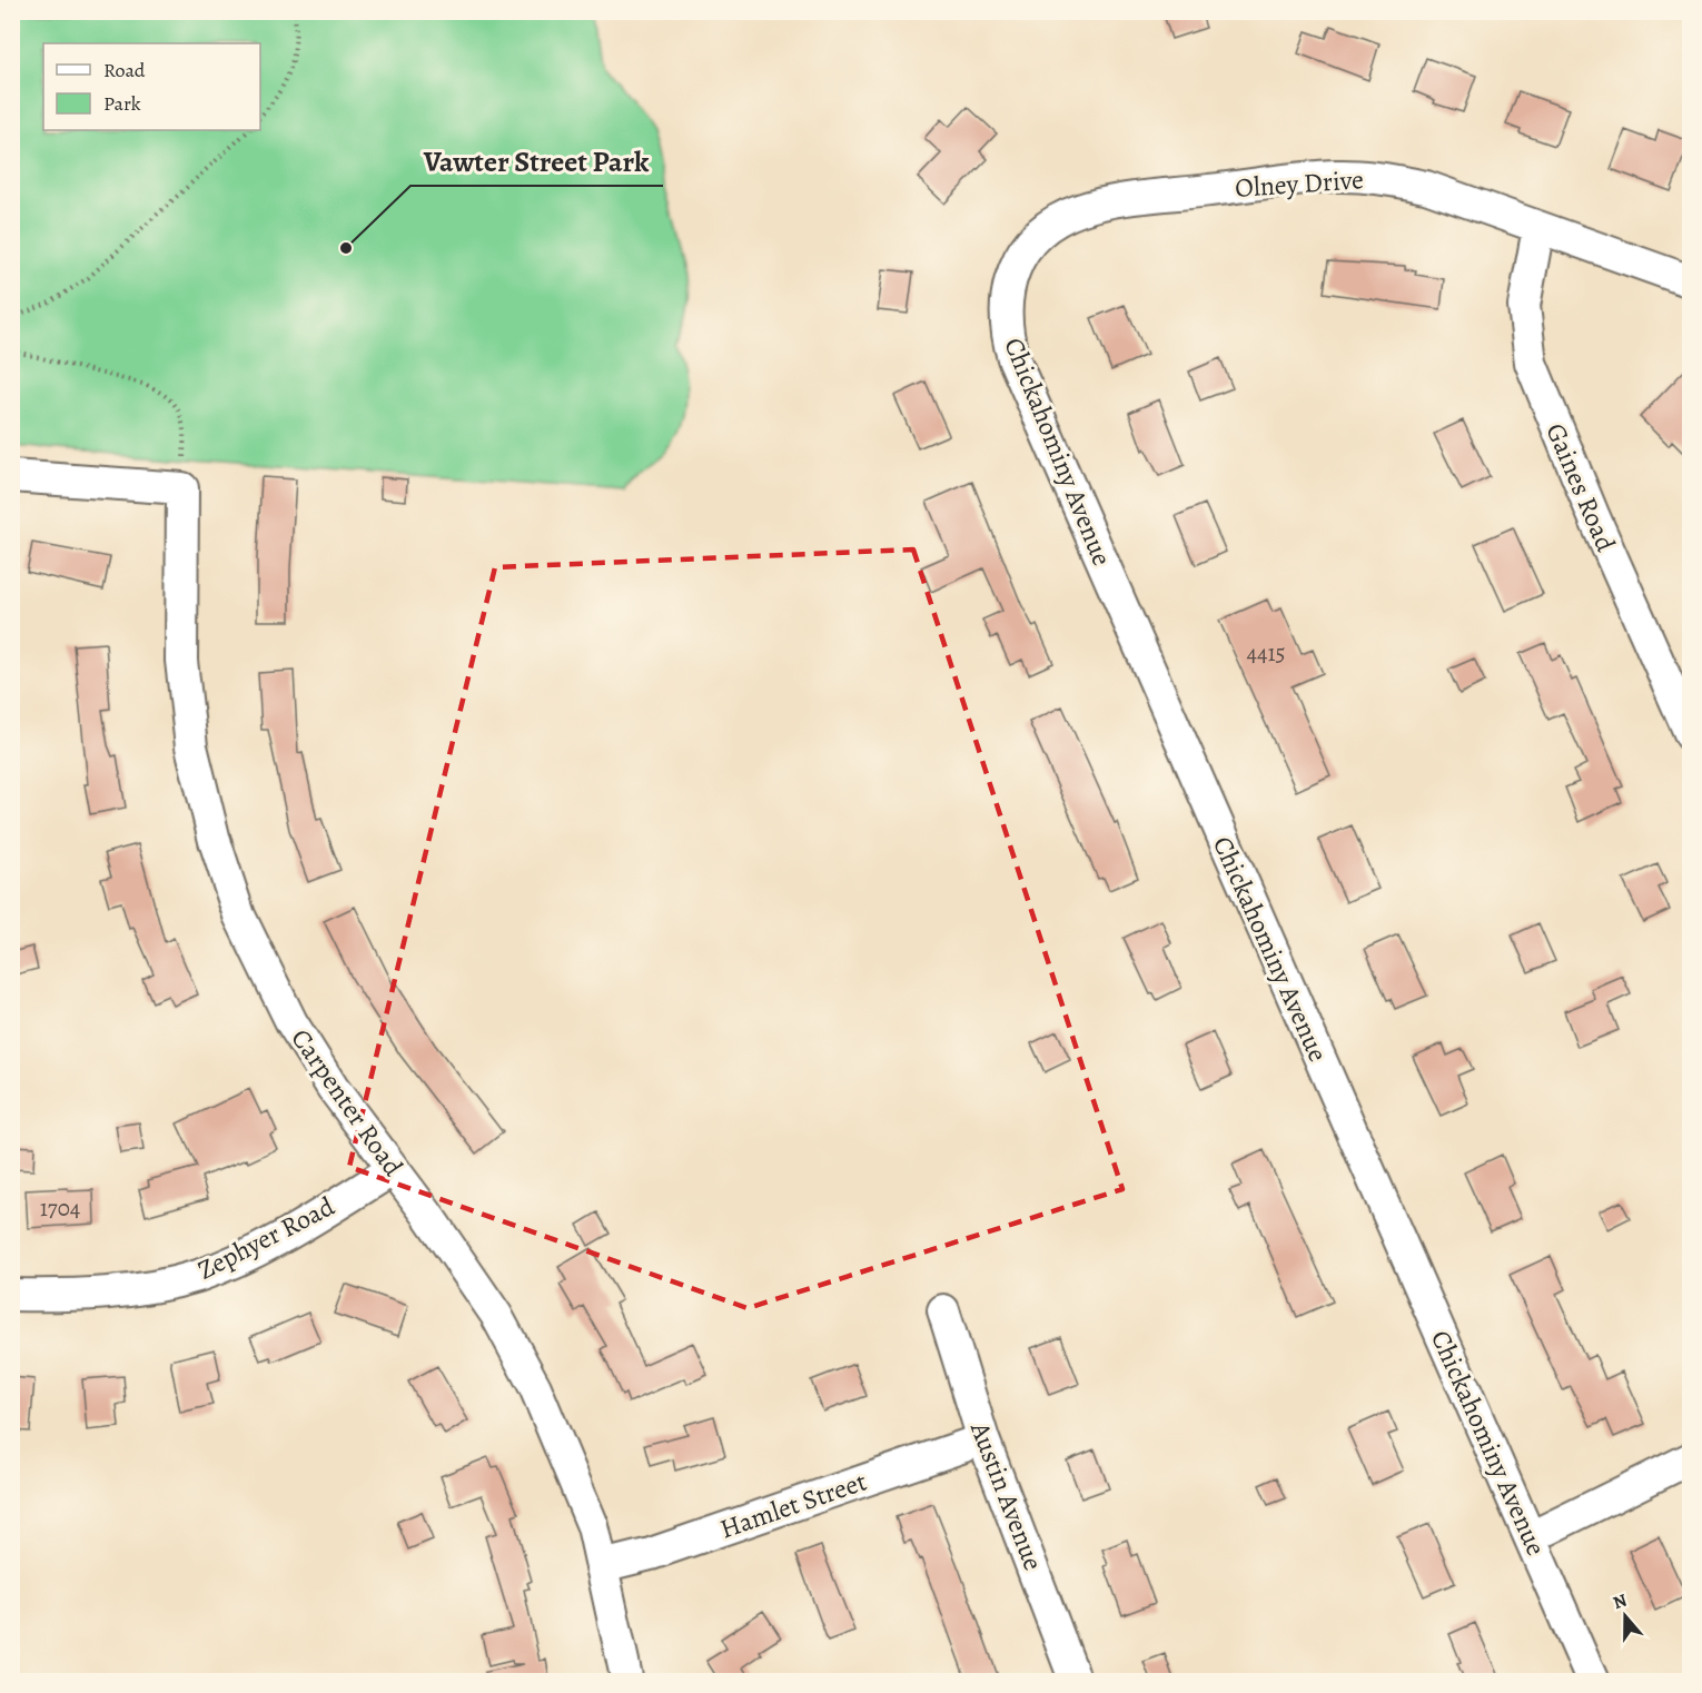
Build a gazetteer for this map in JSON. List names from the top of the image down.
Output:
{
  "streets": {
    "street": [
      "Olney Drive",
      "Chickahominy Avenue",
      "Gaines Road",
      "Carpenter Road",
      "Zephyer Road",
      "Austin Avenue",
      "Hamlet Street"
    ]
  },
  "crossings": [
    ["Olney Drive", "Chickahominy Avenue"],
    ["Olney Drive", "Gaines Road"],
    ["Carpenter Road", "Zephyer Road"],
    ["Carpenter Road", "Hamlet Street"],
    ["Austin Avenue", "Hamlet Street"]
  ],
  "places": ["Vawter Street Park"],
  "house_numbers": ["4415", "1704"],
  "legend": ["Road", "Park"],
  "north": "top"
}
